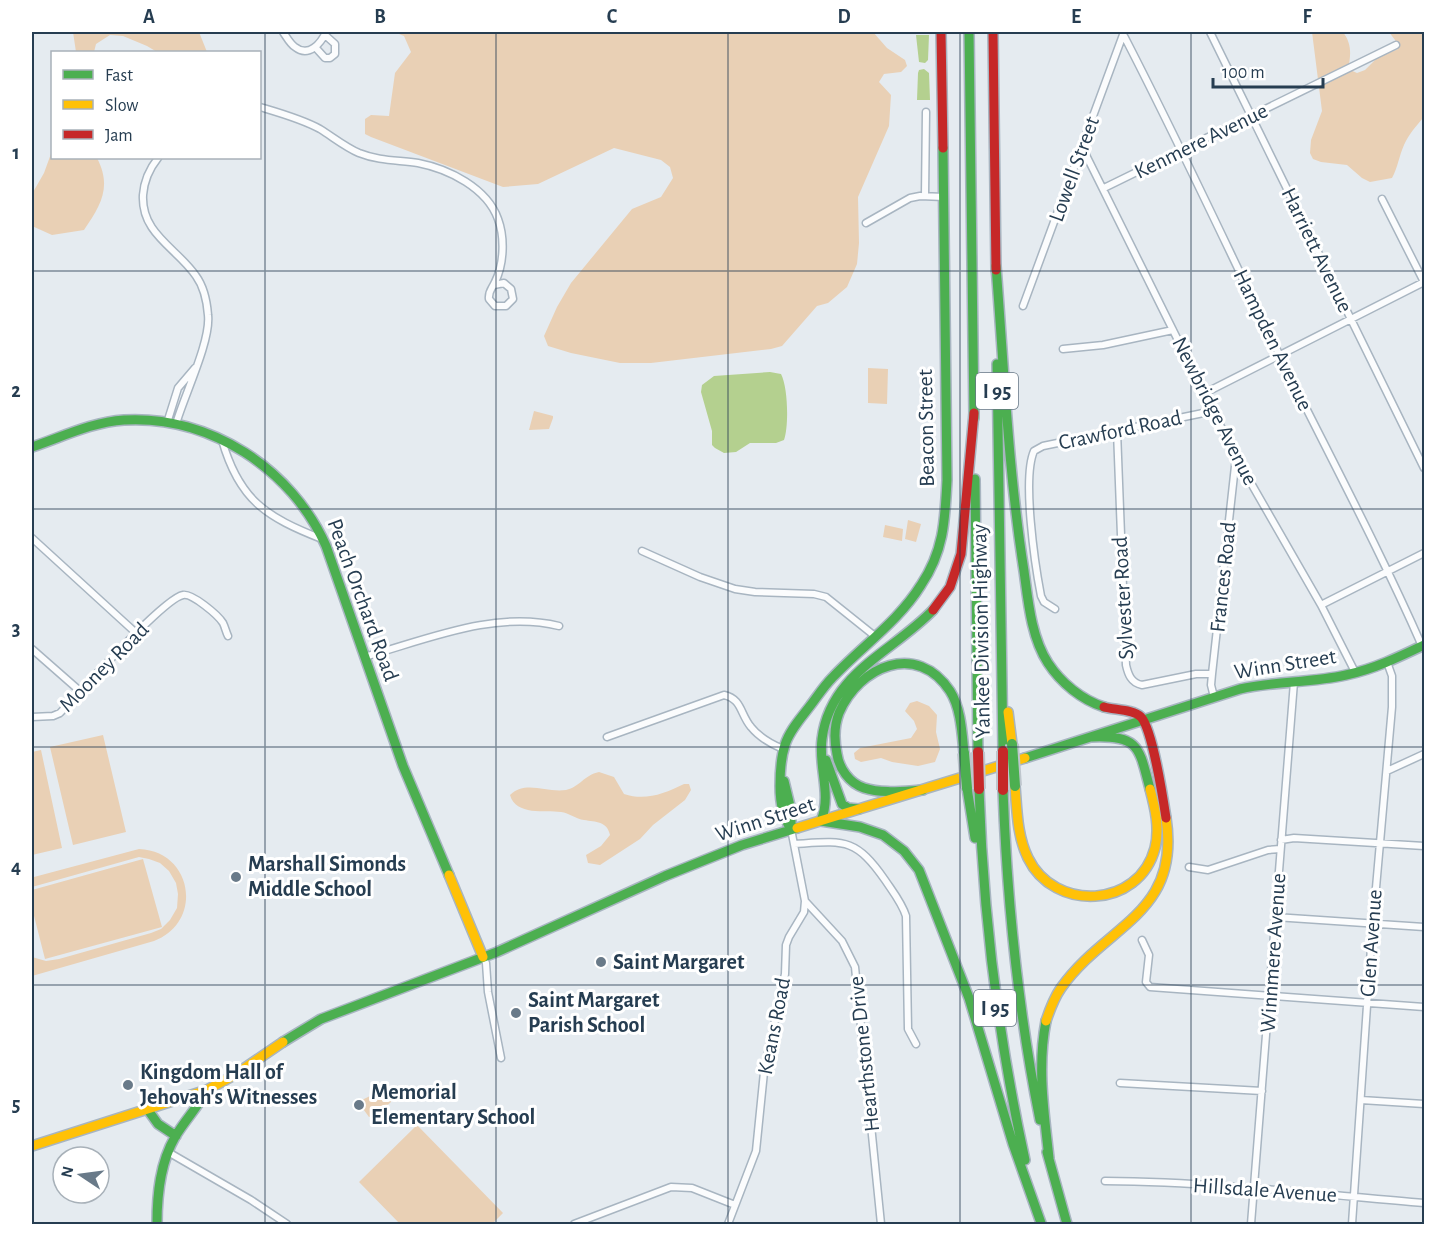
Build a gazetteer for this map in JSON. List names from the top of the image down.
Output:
{
  "streets": {
    "main road": [
      "I 95",
      "Beacon Street",
      "Peach Orchard Road",
      "Yankee Division Highway",
      "Winn Street"
    ],
    "street": [
      "Kenmere Avenue",
      "Lowell Street",
      "Harriett Avenue",
      "Hampden Avenue",
      "Newbridge Avenue",
      "Crawford Road",
      "Frances Road",
      "Sylvester Road",
      "Mooney Road",
      "Glen Avenue",
      "Winnmere Avenue",
      "Keans Road",
      "Hearthstone Drive",
      "Hillsdale Avenue"
    ]
  },
  "crossings": [
    ["Kenmere Avenue", "Harriett Avenue"],
    ["Kenmere Avenue", "Hampden Avenue"],
    ["Kenmere Avenue", "Newbridge Avenue"],
    ["Lowell Street", "Hampden Avenue"],
    ["Lowell Street", "Newbridge Avenue"],
    ["Hampden Avenue", "Winn Street"],
    ["I 95", "Yankee Division Highway"],
    ["Newbridge Avenue", "Crawford Road"],
    ["Newbridge Avenue", "Frances Road"],
    ["Newbridge Avenue", "Winn Street"],
    ["Beacon Street", "Winn Street"],
    ["Crawford Road", "Sylvester Road"],
    ["Frances Road", "Sylvester Road"],
    ["Frances Road", "Winn Street"],
    ["Peach Orchard Road", "Winn Street"],
    ["Winn Street", "Glen Avenue"],
    ["Winn Street", "Winnmere Avenue"],
    ["Glen Avenue", "Hillsdale Avenue"],
    ["Winnmere Avenue", "Hillsdale Avenue"],
    ["Keans Road", "Hearthstone Drive"]
  ],
  "places": [
    "Marshall Simonds Middle School",
    "Saint Margaret",
    "Saint Margaret Parish School",
    "Kingdom Hall of Jehovah's Witnesses",
    "Memorial Elementary School"
  ],
  "legend": ["Fast", "Slow", "Jam"],
  "scale_bar": "100 m",
  "north": "left",
  "grid": {
    "columns": [
      "A",
      "B",
      "C",
      "D",
      "E",
      "F"
    ],
    "rows": [
      "1",
      "2",
      "3",
      "4",
      "5"
    ]
  }
}
